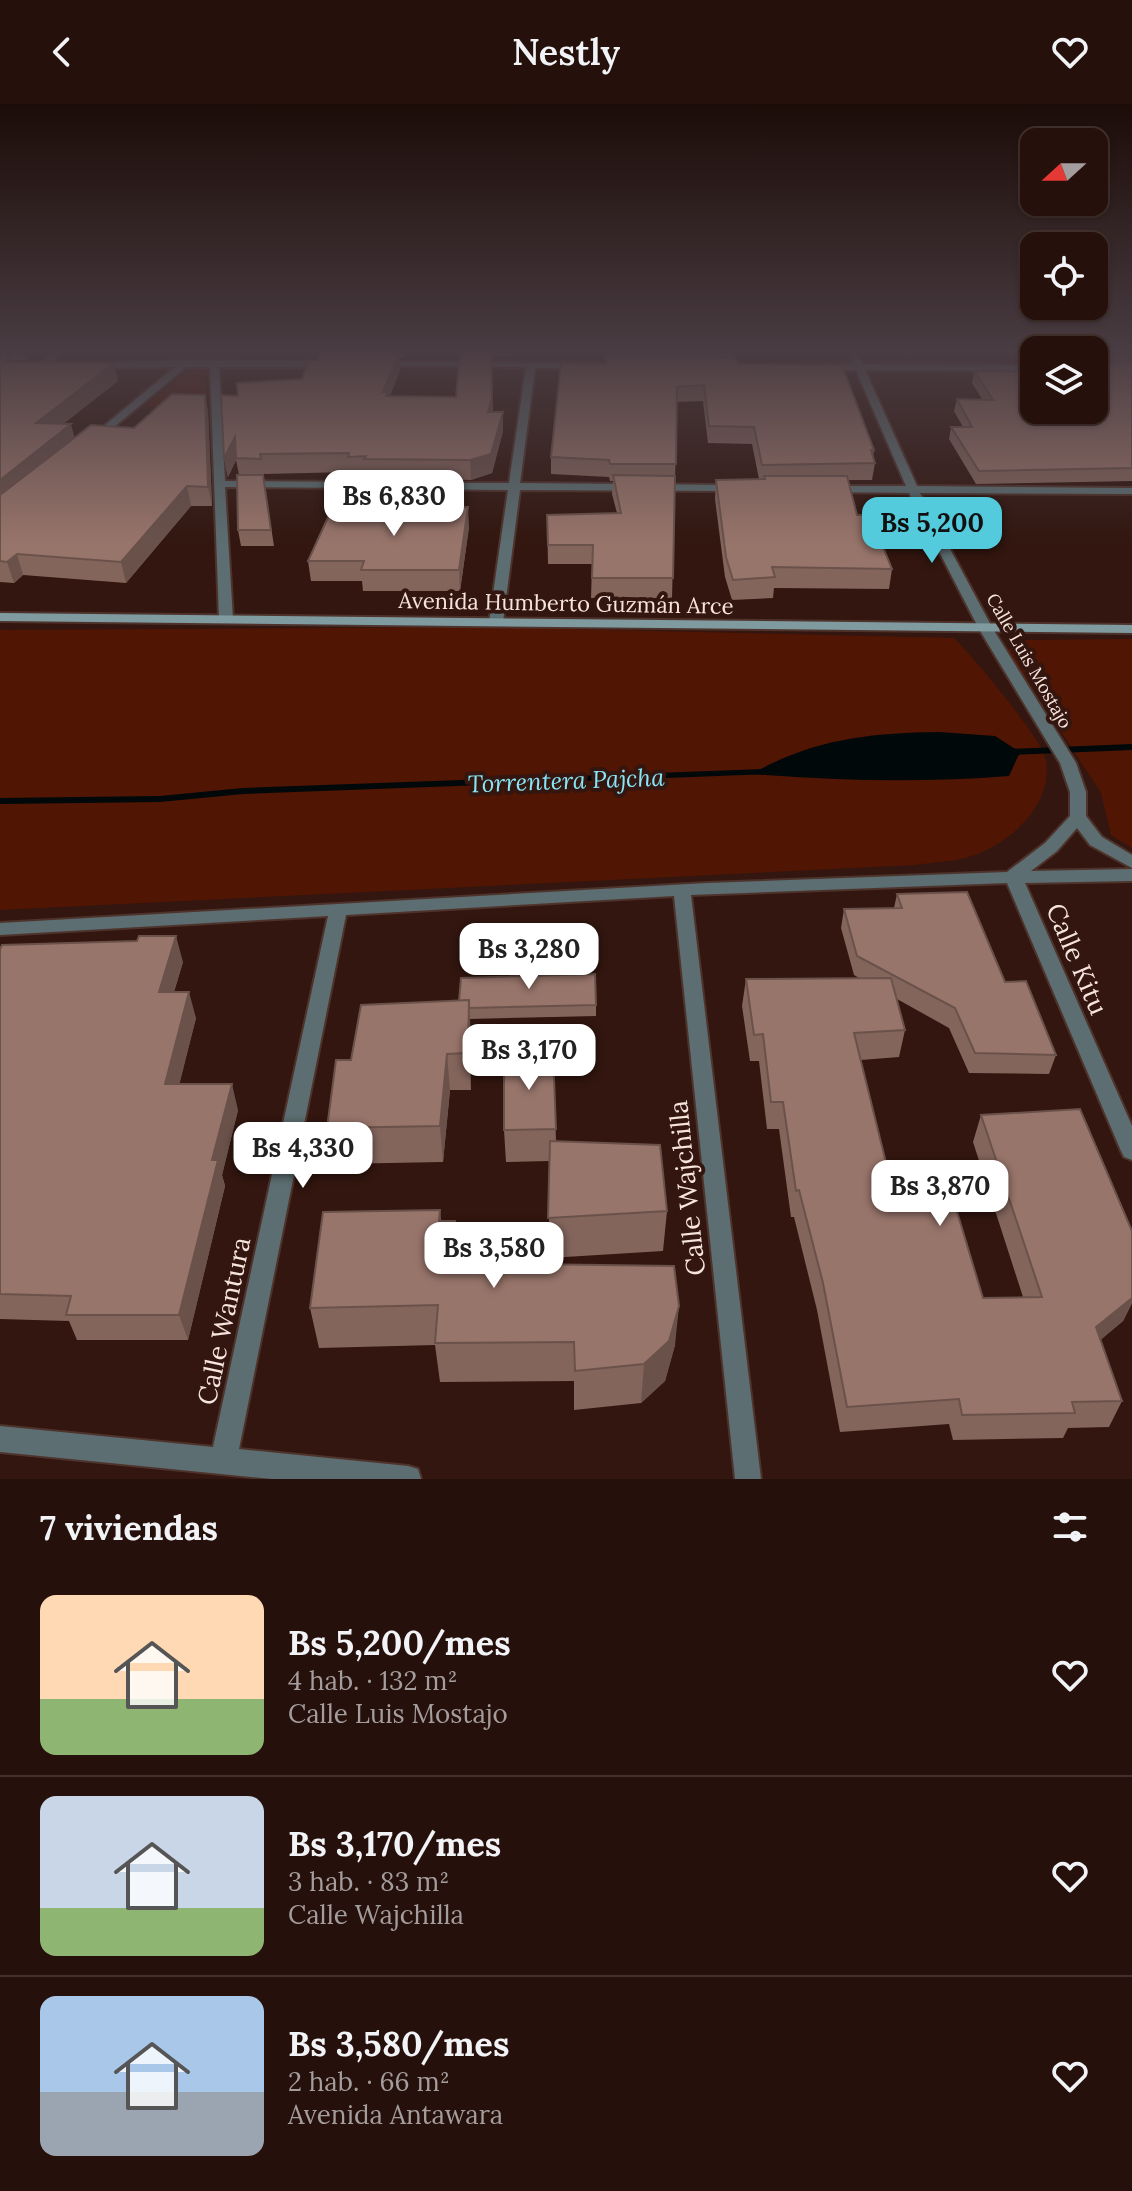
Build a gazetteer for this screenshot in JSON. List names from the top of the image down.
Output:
{
  "streets": {
    "main road": ["Avenida Humberto Guzmán Arce"],
    "street": [
      "Calle Luis Mostajo",
      "Calle Kitu",
      "Calle Wajchilla",
      "Calle Wantura"
    ]
  },
  "crossings": [
    ["Avenida Humberto Guzmán Arce", "Calle Luis Mostajo"]
  ],
  "water": ["Torrentera Pajcha"],
  "north": "left",
  "page": {
    "header": "Nestly",
    "price": [
      "Bs 6,830",
      "Bs 5,200",
      "Bs 3,280",
      "Bs 3,170",
      "Bs 4,330",
      "Bs 3,870",
      "Bs 3,580"
    ],
    "heading": "7 viviendas",
    "list": [
      {
        "name": "Bs 5,200/mes",
        "note": "4 hab. · 132 m² · Calle Luis Mostajo"
      },
      {
        "name": "Bs 3,170/mes",
        "note": "3 hab. · 83 m² · Calle Wajchilla"
      },
      {
        "name": "Bs 3,580/mes",
        "note": "2 hab. · 66 m² · Avenida Antawara"
      }
    ]
  }
}
